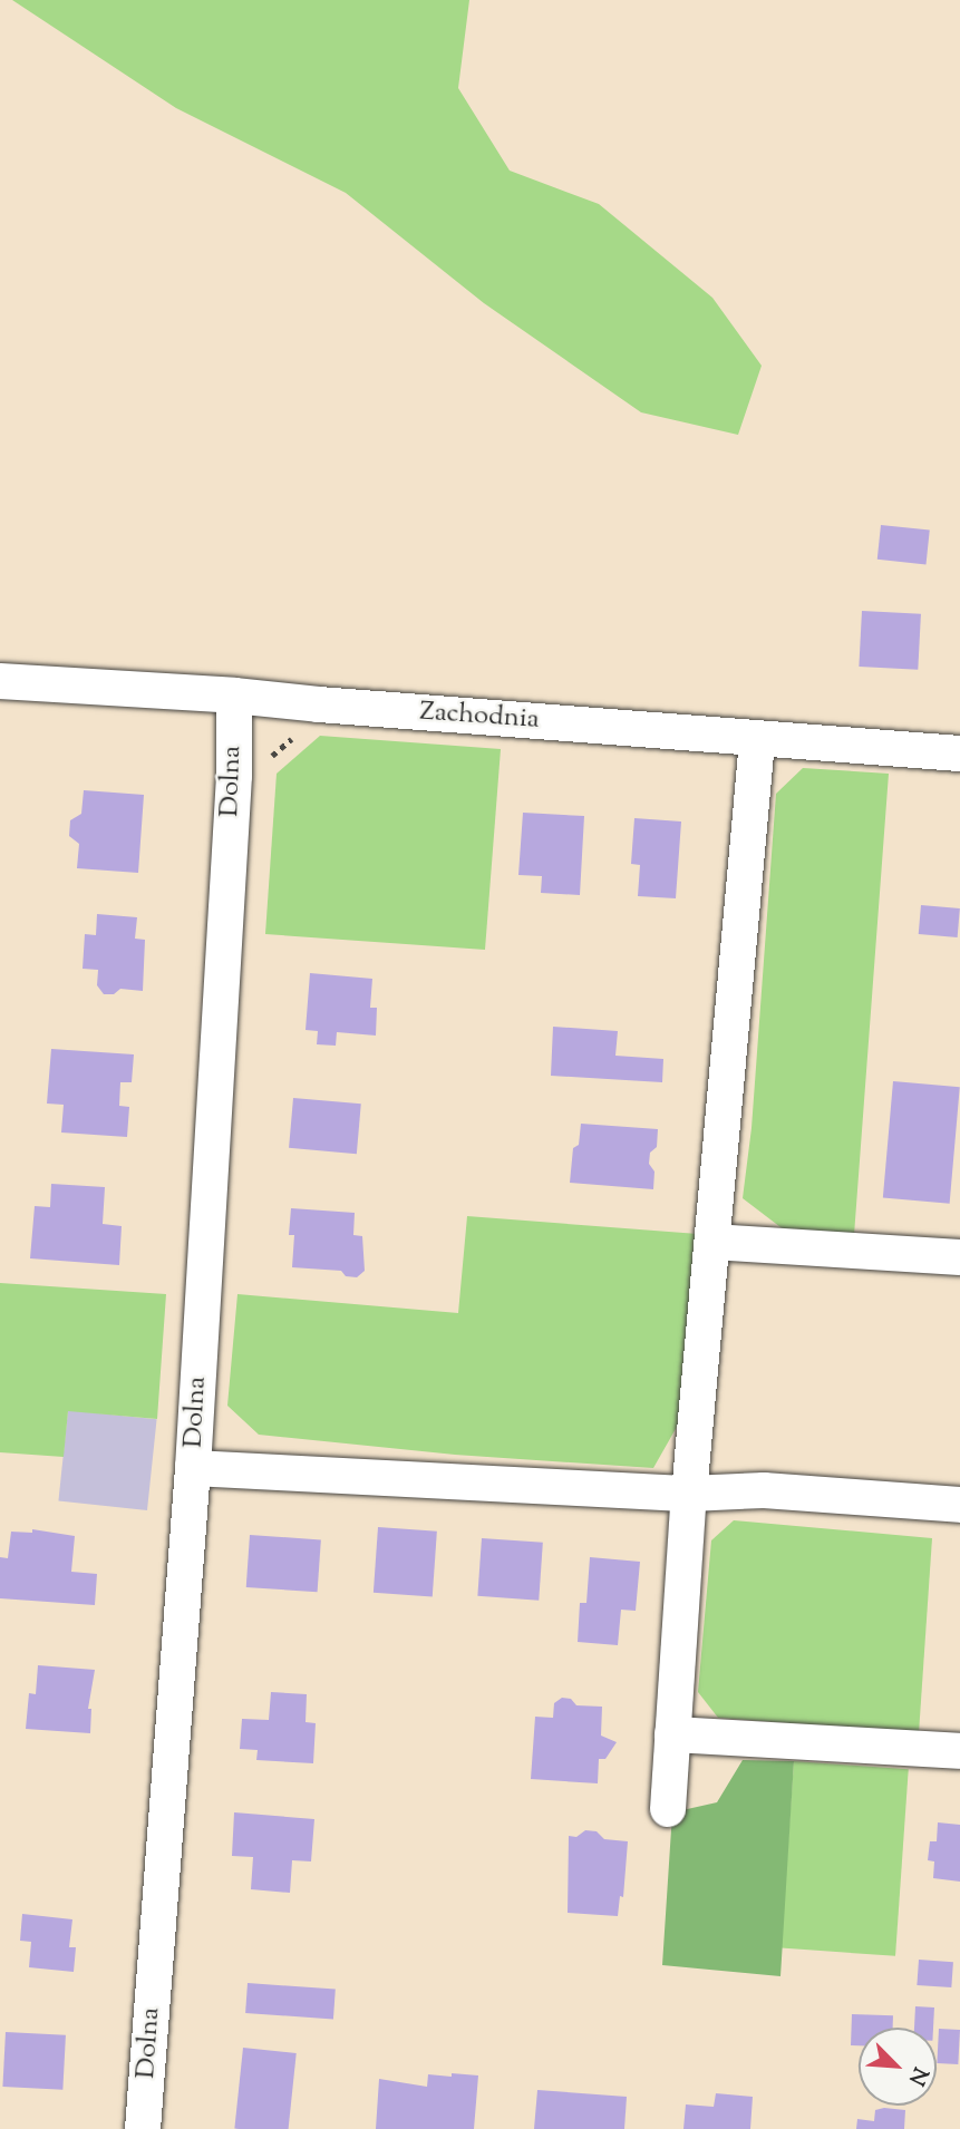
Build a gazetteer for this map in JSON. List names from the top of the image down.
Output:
{
  "streets": {
    "street": ["Zachodnia", "Dolna"]
  },
  "crossings": [
    ["Zachodnia", "Dolna"]
  ],
  "north": "bottom right"
}
